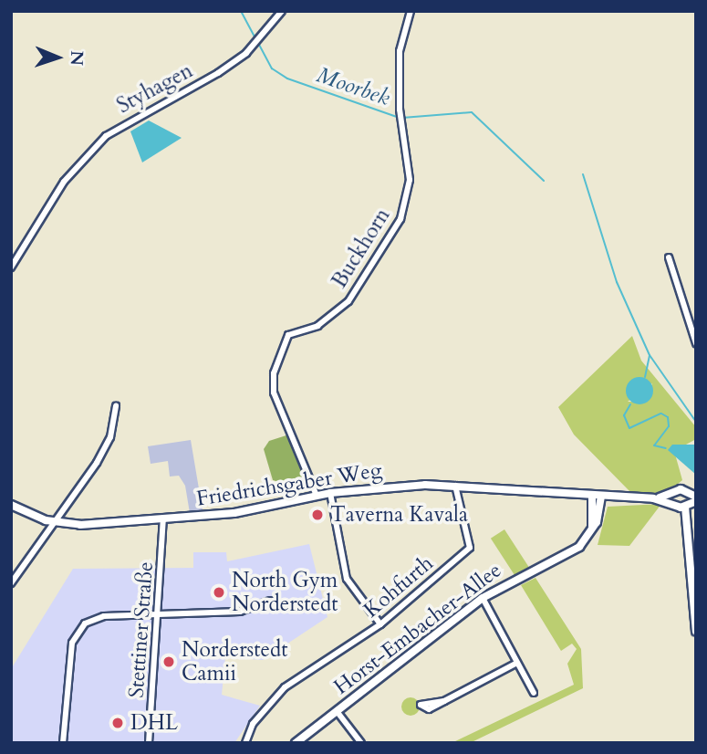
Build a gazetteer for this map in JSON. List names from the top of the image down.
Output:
{
  "streets": {
    "main road": ["Friedrichsgaber Weg", "Horst-Embacher-Allee"],
    "street": [
      "Styhagen",
      "Buckhorn",
      "Kohfurth",
      "Stettiner Straße"
    ]
  },
  "crossings": [
    ["Buckhorn", "Friedrichsgaber Weg"],
    ["Friedrichsgaber Weg", "Kohfurth"],
    ["Friedrichsgaber Weg", "Horst-Embacher-Allee"],
    ["Friedrichsgaber Weg", "Stettiner Straße"]
  ],
  "water": ["Moorbek"],
  "places": [
    "Taverna Kavala",
    "North Gym Norderstedt",
    "Norderstedt Camii",
    "DHL"
  ],
  "north": "right"
}
